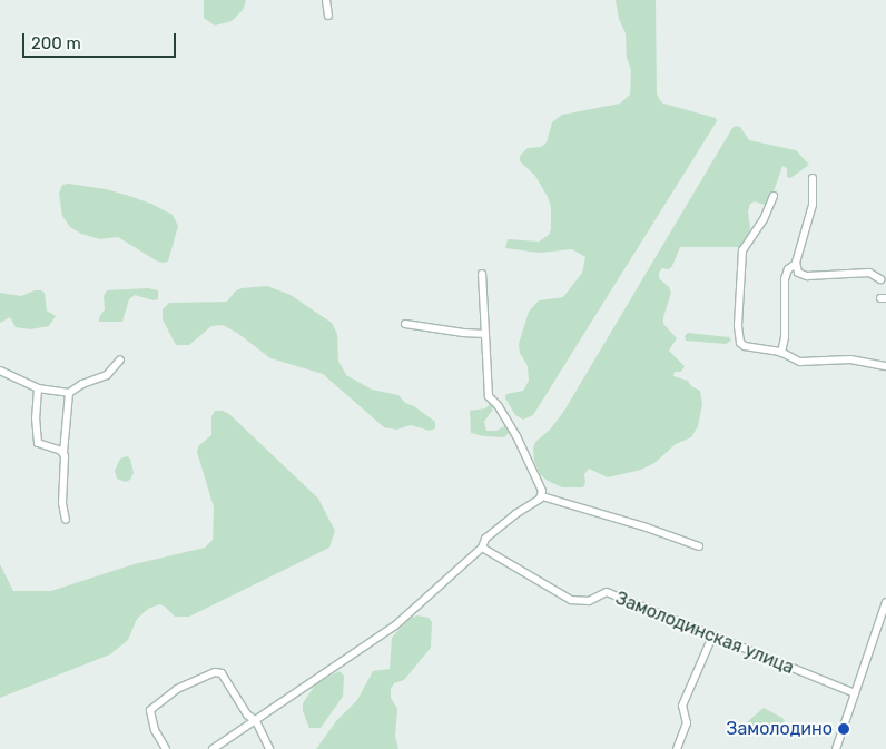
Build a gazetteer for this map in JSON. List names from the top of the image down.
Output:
{
  "streets": {
    "street": ["Замолодинская улица"]
  },
  "places": ["Замолодино"],
  "scale_bar": "200 m"
}
